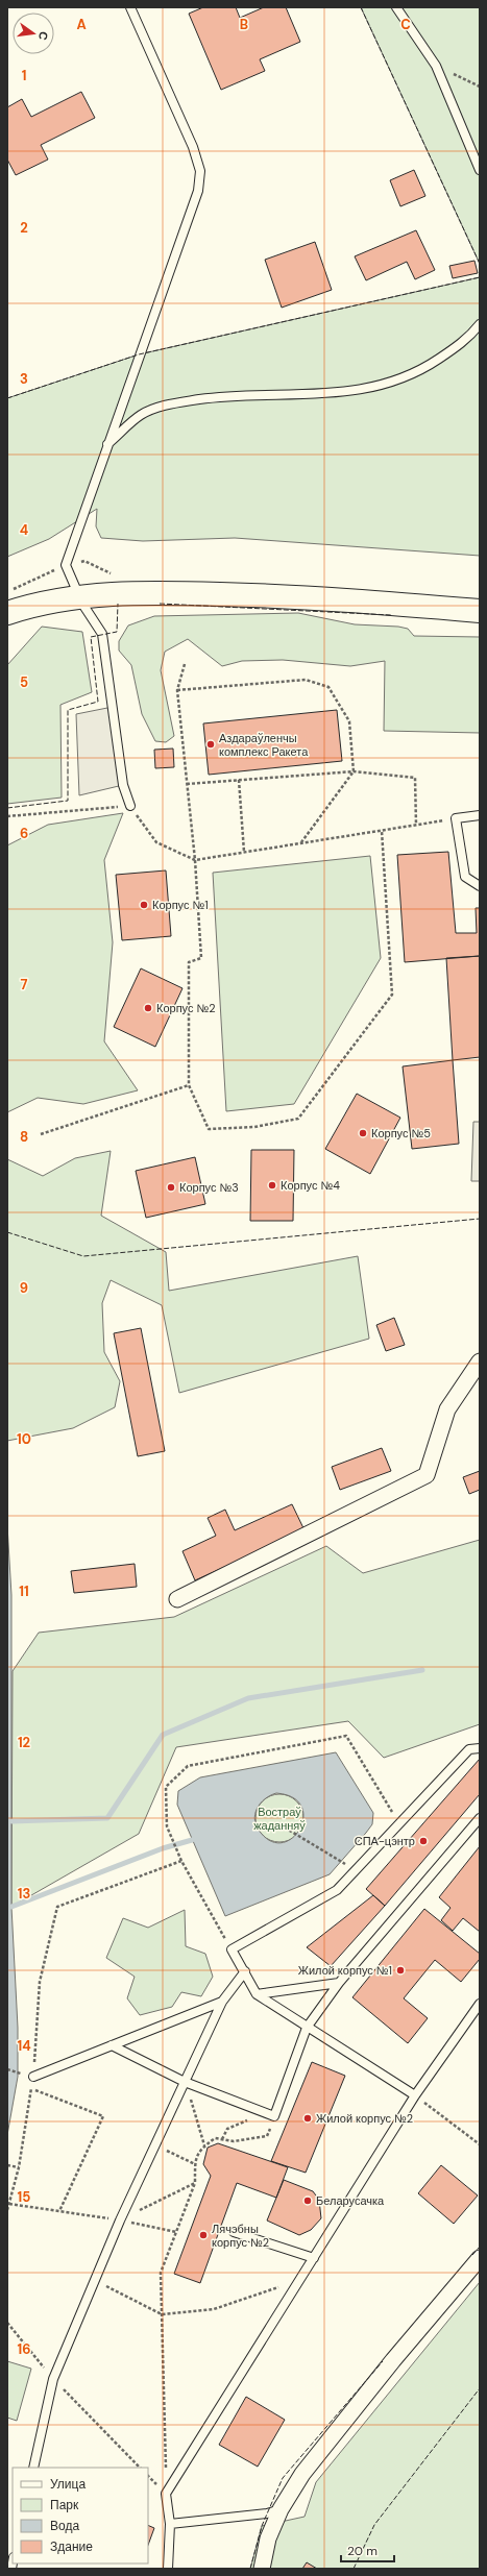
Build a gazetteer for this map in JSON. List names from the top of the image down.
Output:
{
  "parks": ["Востраў жаданняў"],
  "places": [
    "Аздараўленчы комплекс Ракета",
    "Корпус №1",
    "Корпус №2",
    "Корпус №5",
    "Корпус №4",
    "Корпус №3",
    "СПА-цэнтр",
    "Жилой корпус №1",
    "Жилой корпус №2",
    "Беларусачка",
    "Лячэбны корпус №2"
  ],
  "legend": [
    "Улица",
    "Парк",
    "Вода",
    "Здание"
  ],
  "scale_bar": "20 m",
  "north": "right",
  "grid": {
    "columns": ["A", "B", "C"],
    "rows": [
      "1",
      "2",
      "3",
      "4",
      "5",
      "6",
      "7",
      "8",
      "9",
      "10",
      "11",
      "12",
      "13",
      "14",
      "15",
      "16"
    ]
  }
}
